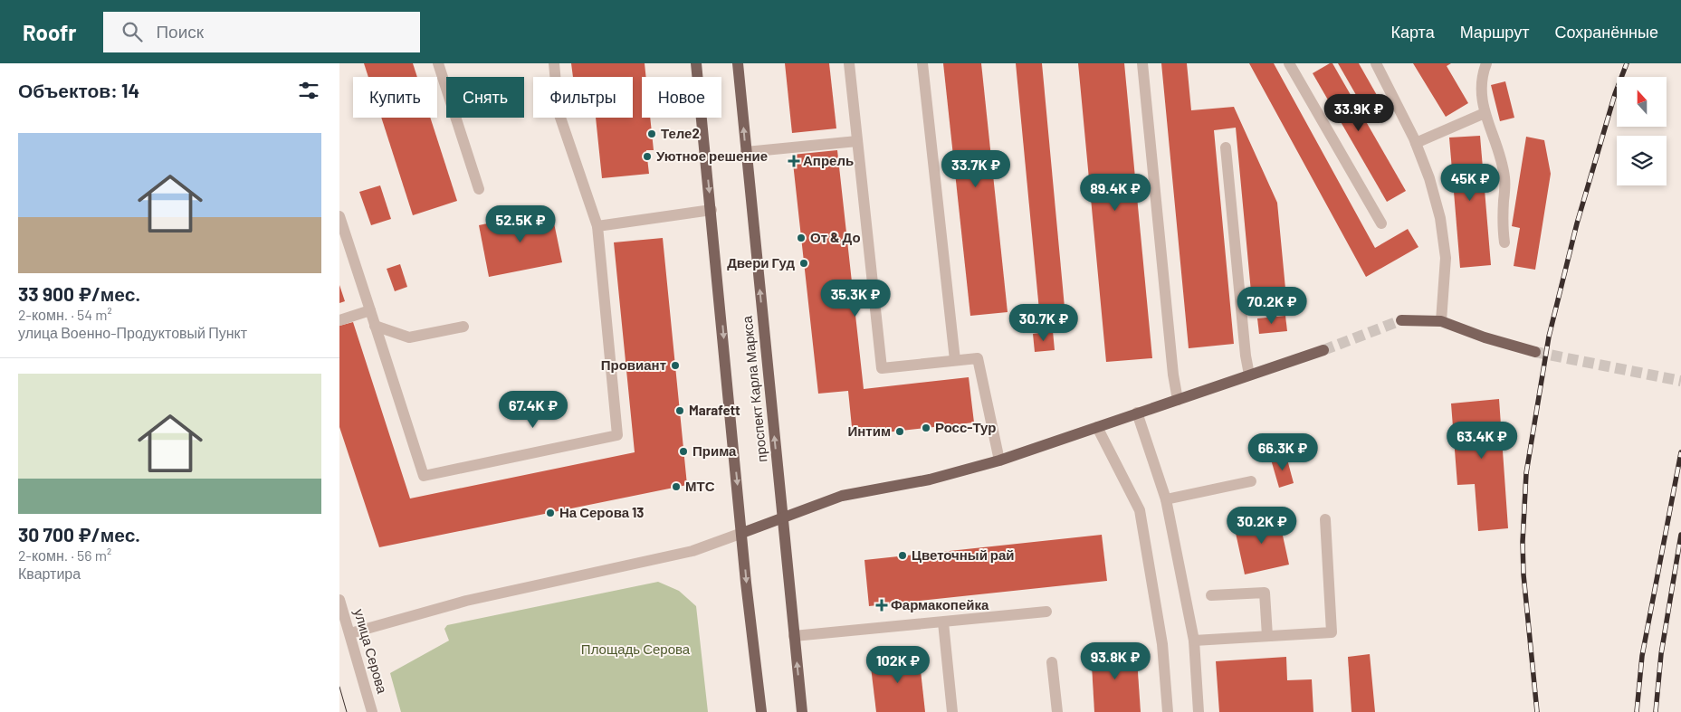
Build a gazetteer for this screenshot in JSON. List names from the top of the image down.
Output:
{
  "streets": {
    "main road": ["проспект Карла Маркса"],
    "street": ["улица Серова"]
  },
  "parks": ["Площадь Серова"],
  "places": {
    "other": [
      "Теле2",
      "Уютное решение",
      "От & До",
      "Двери Гуд",
      "Провиант",
      "Marafett",
      "Росс-Тур",
      "Интим",
      "Прима",
      "МТС",
      "На Серова 13",
      "Цветочный рай"
    ],
    "health": ["Апрель", "Фармакопейка"]
  },
  "north": "top",
  "page": {
    "header": "Roofr",
    "search": "Поиск",
    "nav": ["Карта", "Маршрут", "Сохранённые"],
    "heading": "Объектов: 14",
    "chip": [
      "Купить",
      "Снять",
      "Фильтры",
      "Новое"
    ],
    "price": [
      "33.9K ₽",
      "33.7K ₽",
      "45K ₽",
      "89.4K ₽",
      "52.5K ₽",
      "35.3K ₽",
      "70.2K ₽",
      "30.7K ₽",
      "67.4K ₽",
      "63.4K ₽",
      "66.3K ₽",
      "30.2K ₽",
      "93.8K ₽",
      "102K ₽"
    ],
    "list": [
      {
        "name": "33 900 ₽/мес.",
        "note": "2-комн. · 54 m² · улица Военно-Продуктовый Пункт"
      },
      {
        "name": "30 700 ₽/мес.",
        "note": "2-комн. · 56 m² · Квартира"
      }
    ]
  }
}
